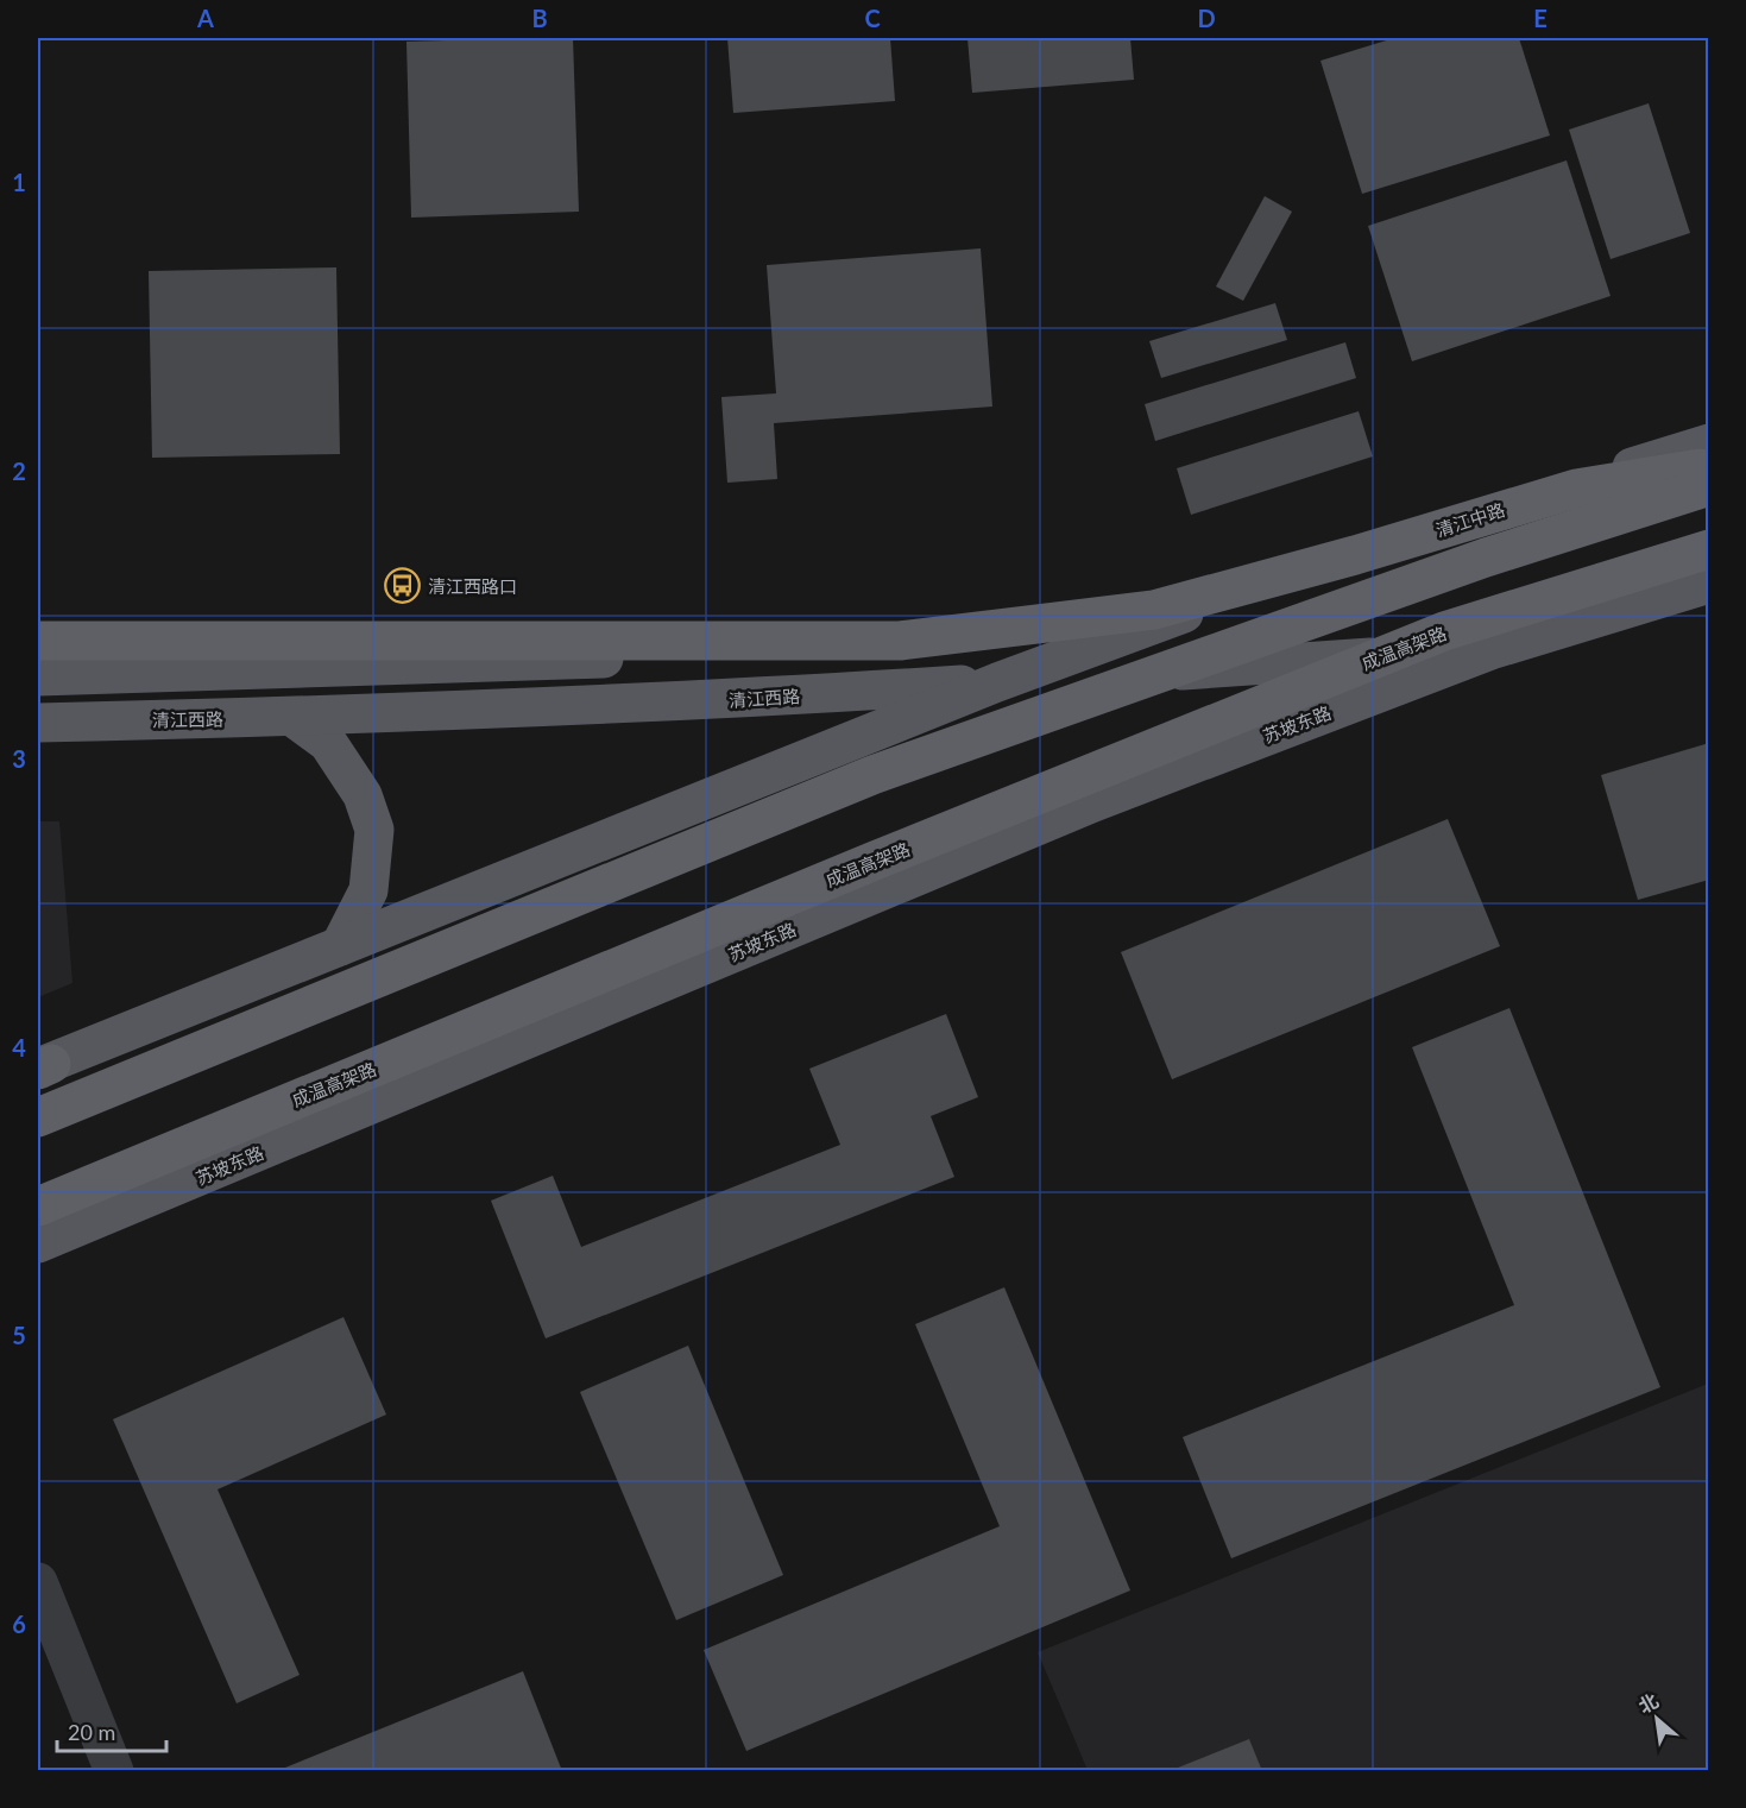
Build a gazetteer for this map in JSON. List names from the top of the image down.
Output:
{
  "streets": {
    "highway": ["成温高架路"],
    "main road": ["清江中路", "清江西路", "苏坡东路"]
  },
  "crossings": [
    ["清江西路", "苏坡东路"]
  ],
  "places": {
    "bus stop": ["清江西路口"]
  },
  "scale_bar": "20 m",
  "north": "top left",
  "grid": {
    "columns": [
      "A",
      "B",
      "C",
      "D",
      "E"
    ],
    "rows": [
      "1",
      "2",
      "3",
      "4",
      "5",
      "6"
    ]
  }
}
